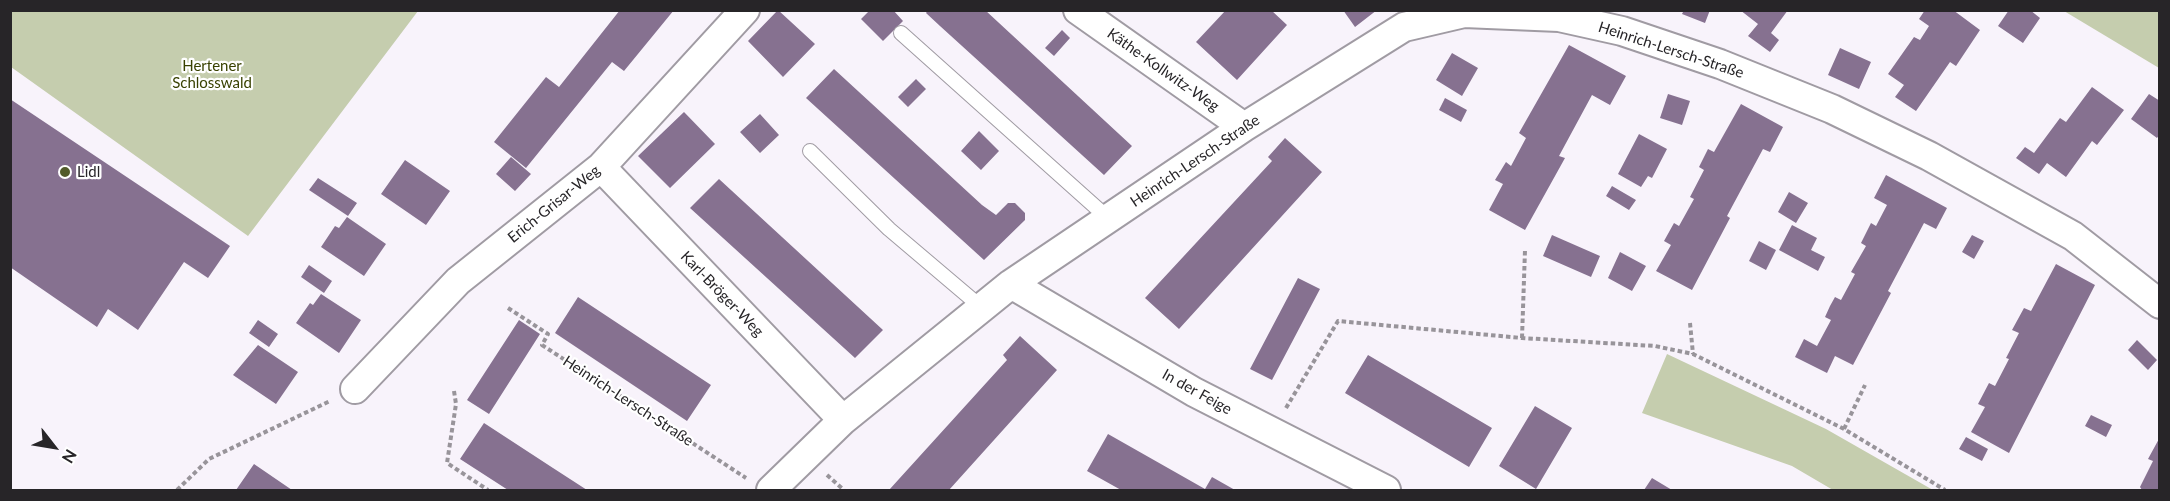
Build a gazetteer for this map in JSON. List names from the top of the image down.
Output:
{
  "streets": {
    "street": [
      "Heinrich-Lersch-Straße",
      "Käthe-Kollwitz-Weg",
      "Erich-Grisar-Weg",
      "Karl-Bröger-Weg",
      "In der Feige"
    ]
  },
  "crossings": [
    ["Heinrich-Lersch-Straße", "Käthe-Kollwitz-Weg"],
    ["Heinrich-Lersch-Straße", "Karl-Bröger-Weg"],
    ["Heinrich-Lersch-Straße", "In der Feige"],
    ["Erich-Grisar-Weg", "Karl-Bröger-Weg"]
  ],
  "parks": ["Hertener Schlosswald"],
  "places": ["Lidl"],
  "north": "bottom right"
}
